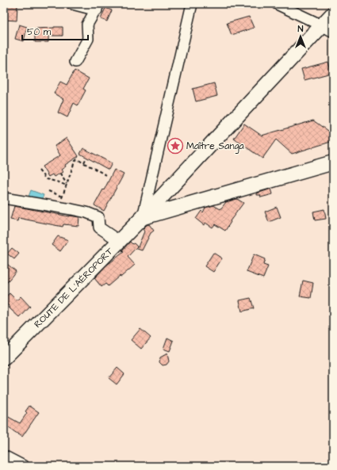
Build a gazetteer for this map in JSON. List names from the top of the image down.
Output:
{
  "streets": {
    "main road": ["ROUTE DE L'AÉROPORT"]
  },
  "places": {
    "place": ["Maître Sanga"]
  },
  "scale_bar": "50 m",
  "north": "top"
}
